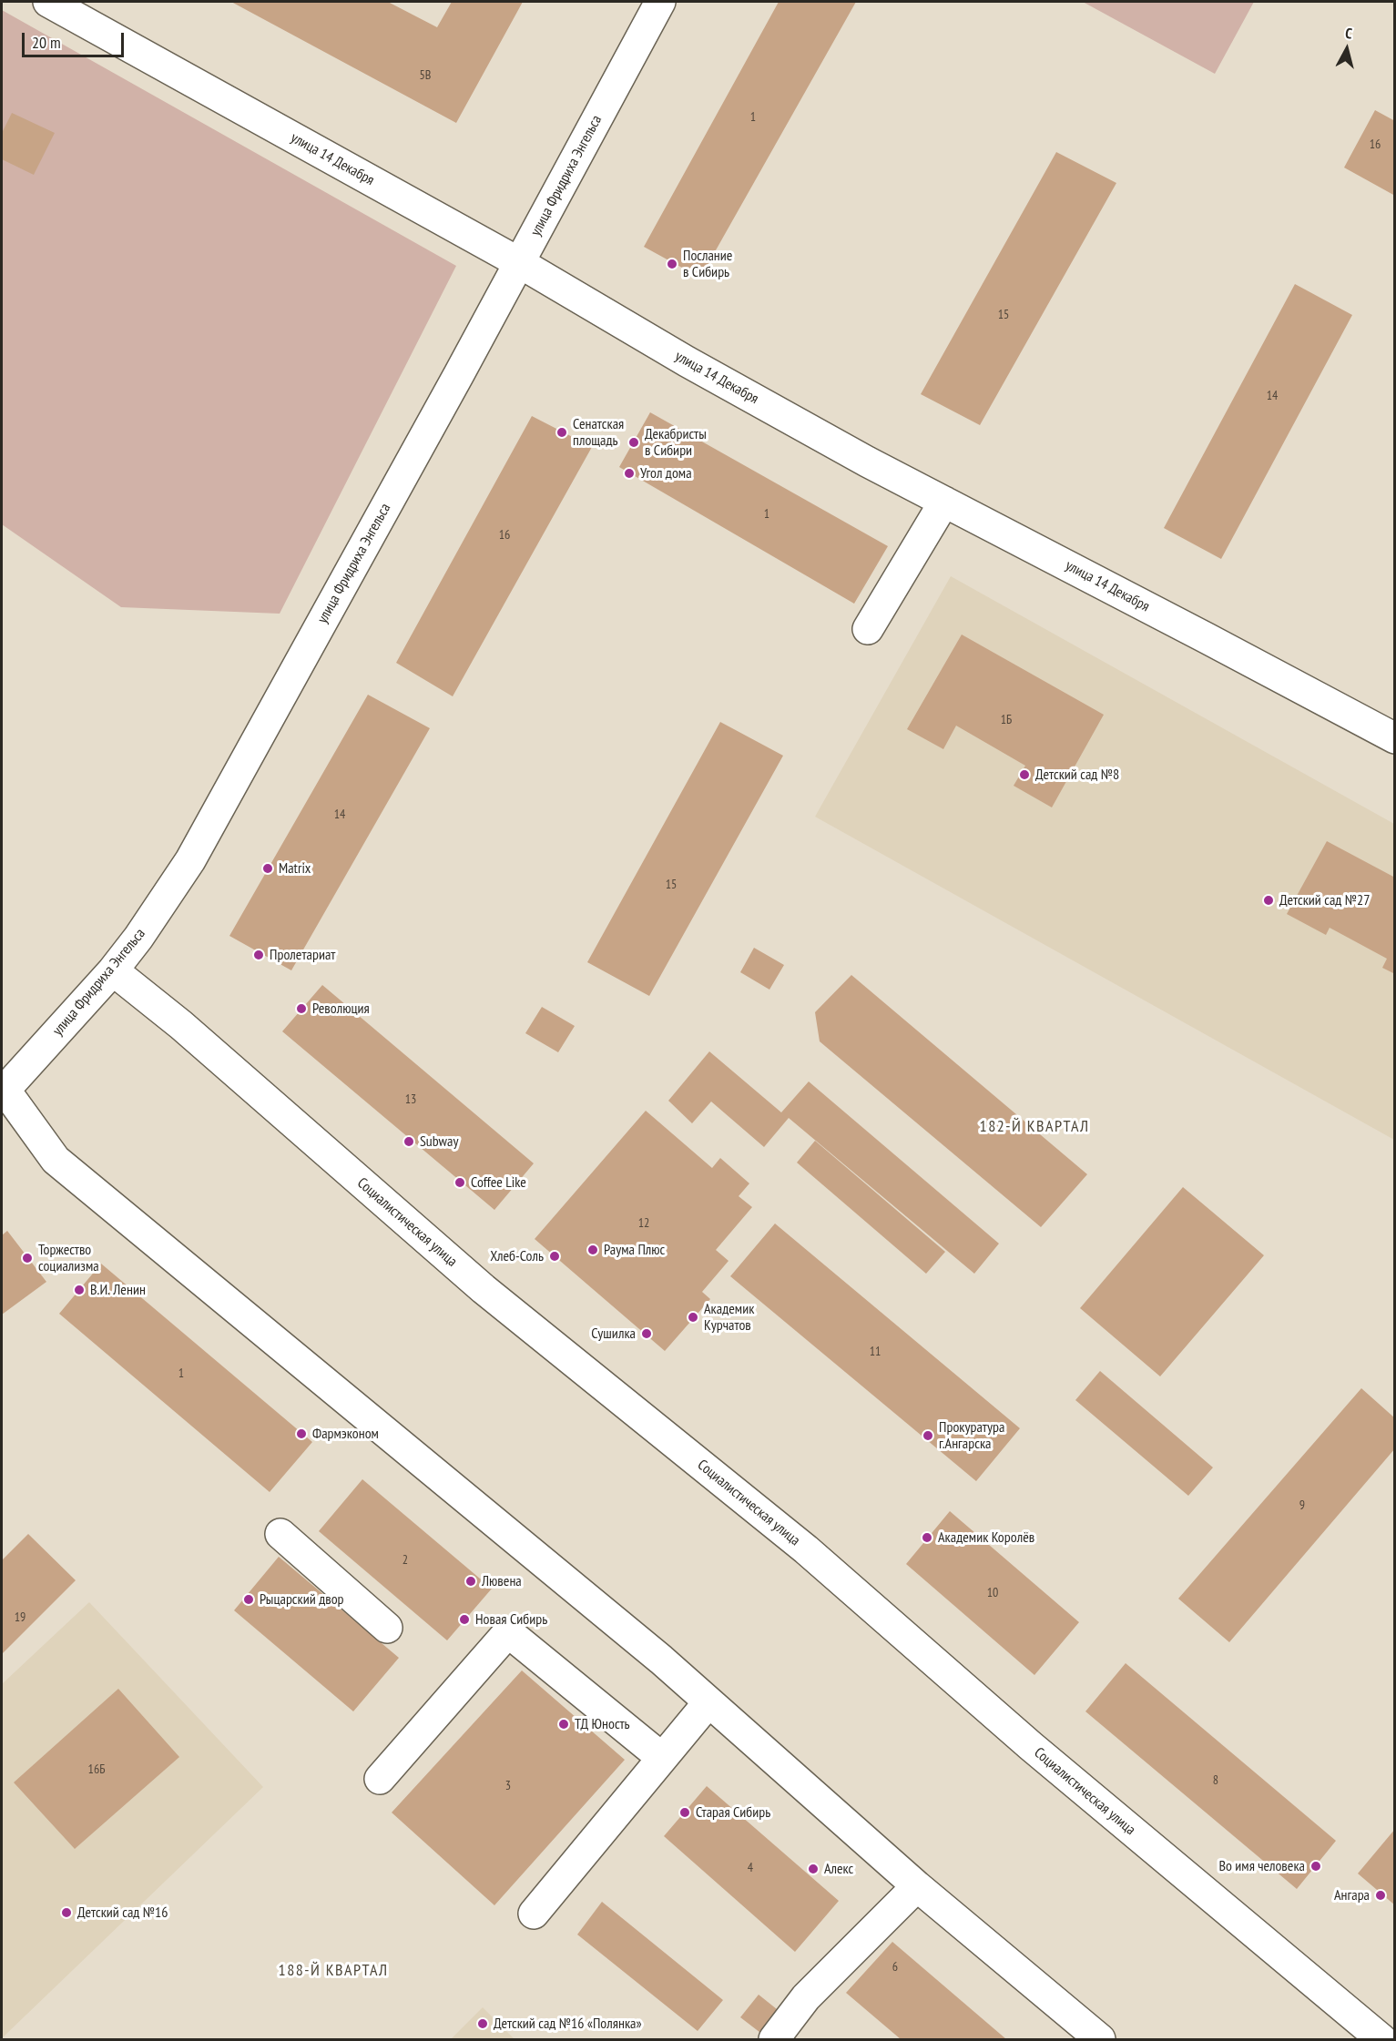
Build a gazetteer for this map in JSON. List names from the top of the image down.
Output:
{
  "streets": {
    "street": ["улица 14 Декабря", "улица Фридриха Энгельса", "Социалистическая улица"]
  },
  "crossings": [
    ["улица 14 Декабря", "улица Фридриха Энгельса"],
    ["улица Фридриха Энгельса", "Социалистическая улица"]
  ],
  "districts": ["182-Й КВАРТАЛ", "188-Й КВАРТАЛ"],
  "places": [
    "Послание в Сибирь",
    "Сенатская площадь",
    "Декабристы в Сибири",
    "Угол дома",
    "Детский сад №8",
    "Matrix",
    "Детский сад №27",
    "Пролетариат",
    "Революция",
    "Subway",
    "Coffee Like",
    "Раума Плюс",
    "Хлеб-Соль",
    "Торжество социализма",
    "В.И. Ленин",
    "Академик Курчатов",
    "Сушилка",
    "Фармэконом",
    "Прокуратура г.Ангарска",
    "Академик Королёв",
    "Лювена",
    "Рыцарский двор",
    "Новая Сибирь",
    "ТД Юность",
    "Старая Сибирь",
    "Во имя человека",
    "Алекс",
    "Ангара",
    "Детский сад №16",
    "Детский сад №16 «Полянка»"
  ],
  "house_numbers": [
    "5В",
    "1",
    "16",
    "15",
    "14",
    "1",
    "16",
    "1Б",
    "14",
    "15",
    "13",
    "12",
    "11",
    "1",
    "9",
    "2",
    "10",
    "19",
    "16Б",
    "8",
    "3",
    "4",
    "6"
  ],
  "scale_bar": "20 m",
  "north": "top"
}
